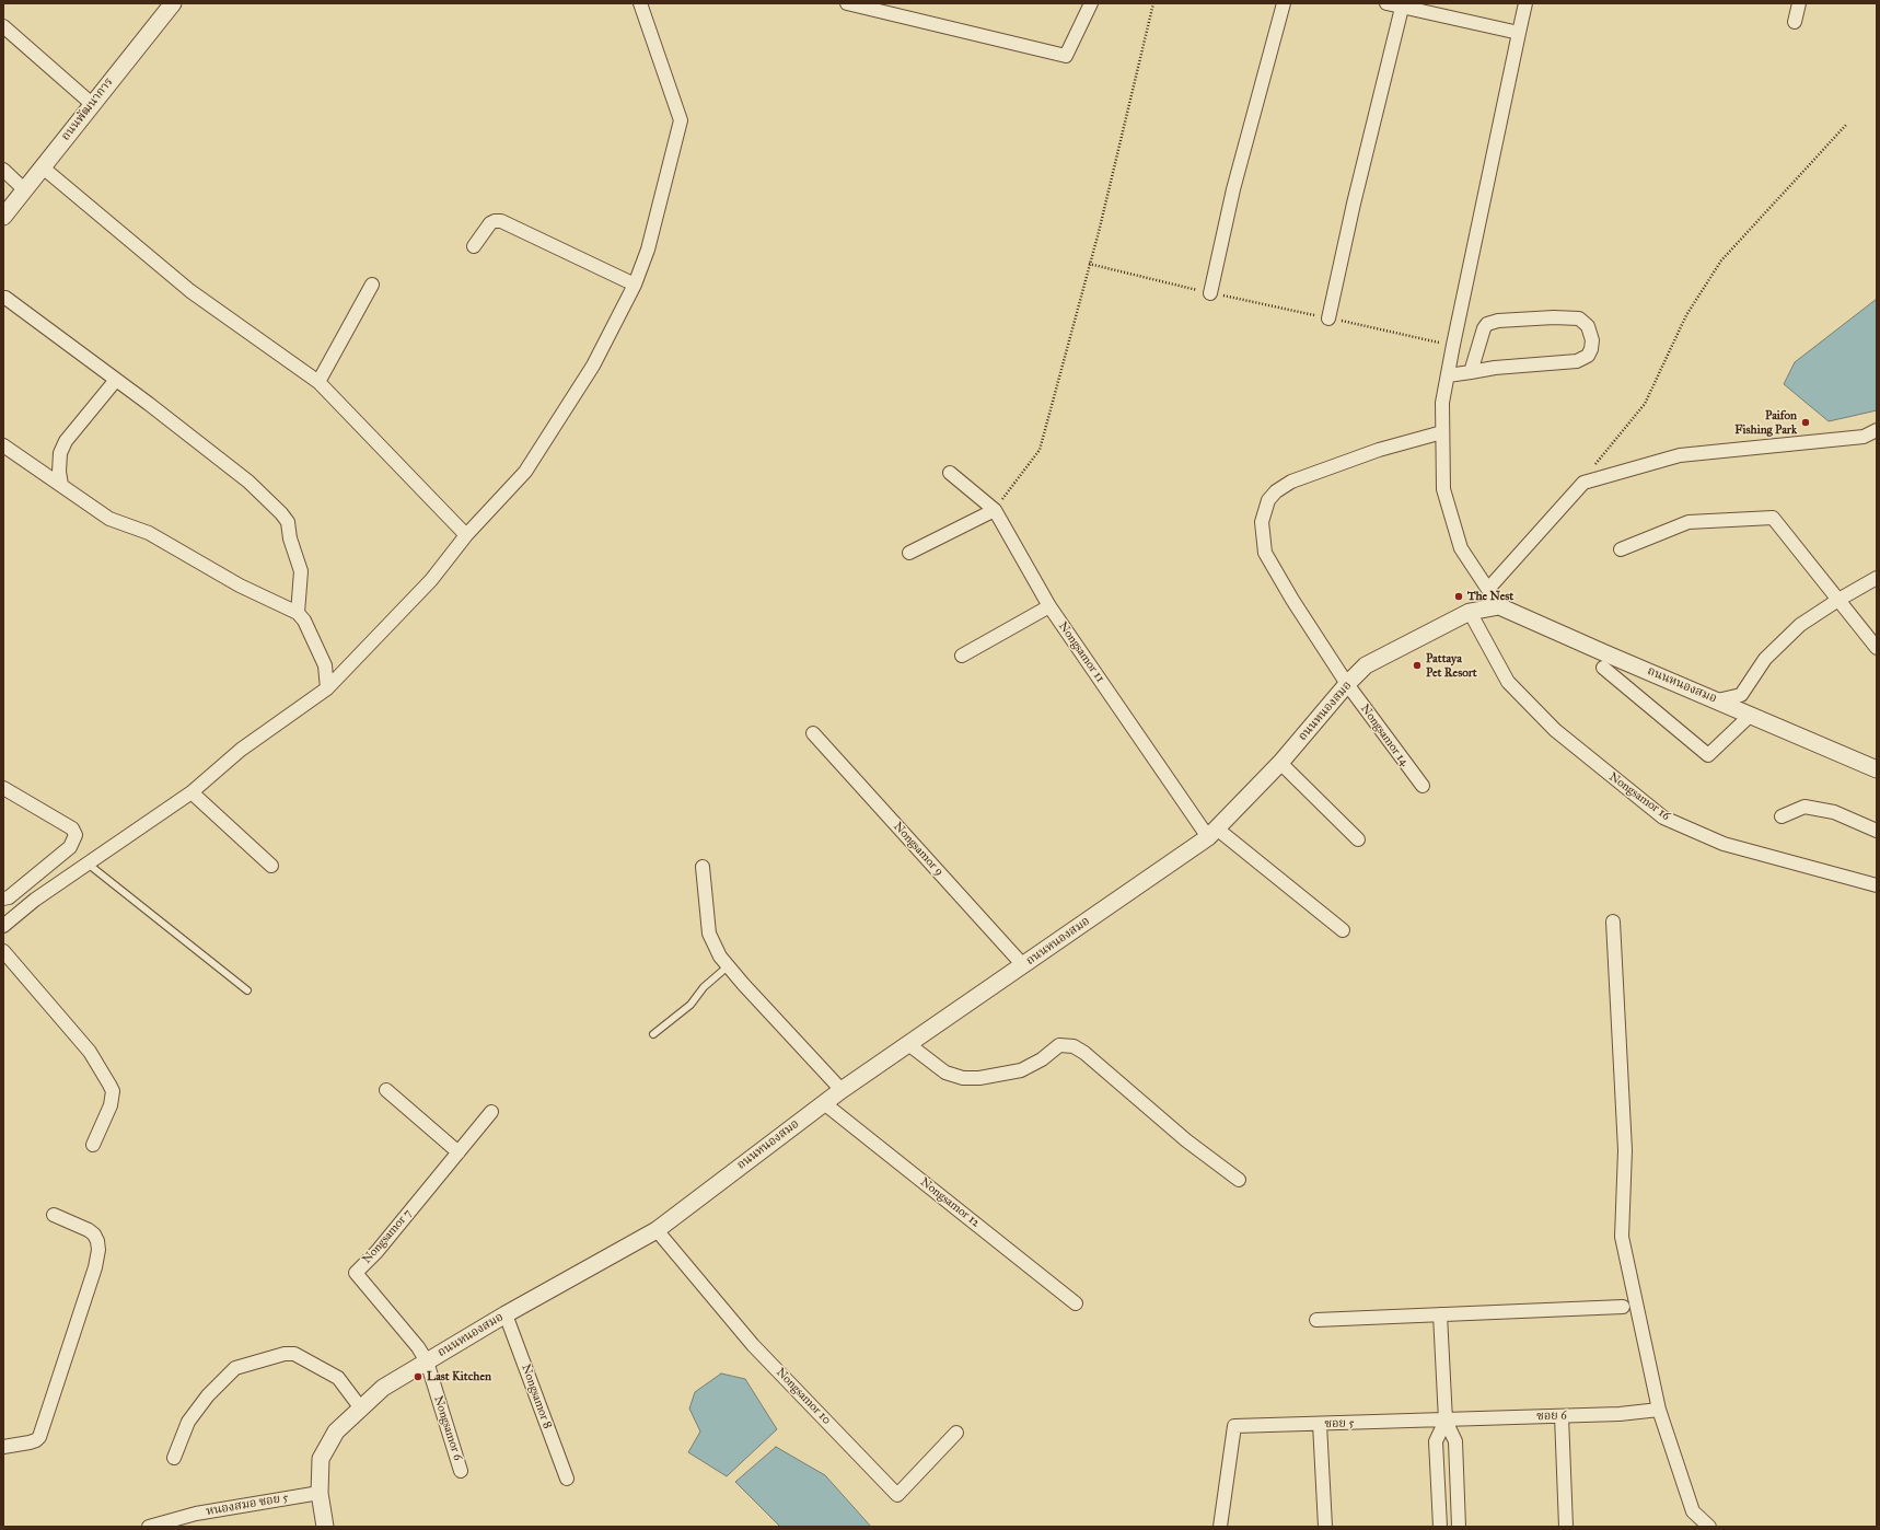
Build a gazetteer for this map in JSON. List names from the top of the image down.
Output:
{
  "streets": {
    "street": [
      "ถนนพัฒนาการ",
      "Nongsamor 11",
      "ถนนหนองสมอ",
      "Nongsamor 14",
      "Nongsamor 16",
      "Nongsamor 9",
      "Nongsamor 12",
      "Nongsamor 7",
      "Nongsamor 8",
      "Nongsamor 10",
      "ซอย 6",
      "ซอย 5",
      "Nongsamor 6",
      "หนองสมอ ซอย 5"
    ]
  },
  "crossings": [
    ["Nongsamor 11", "ถนนหนองสมอ"],
    ["ถนนหนองสมอ", "Nongsamor 14"],
    ["ถนนหนองสมอ", "Nongsamor 16"],
    ["ถนนหนองสมอ", "Nongsamor 9"],
    ["ถนนหนองสมอ", "Nongsamor 12"],
    ["ถนนหนองสมอ", "Nongsamor 7"],
    ["ถนนหนองสมอ", "Nongsamor 8"],
    ["ถนนหนองสมอ", "Nongsamor 10"],
    ["ถนนหนองสมอ", "Nongsamor 6"],
    ["ถนนหนองสมอ", "หนองสมอ ซอย 5"],
    ["Nongsamor 7", "Nongsamor 6"],
    ["ซอย 6", "ซอย 5"]
  ],
  "places": [
    "Paifon Fishing Park",
    "The Nest",
    "Pattaya Pet Resort",
    "Last Kitchen"
  ]
}
